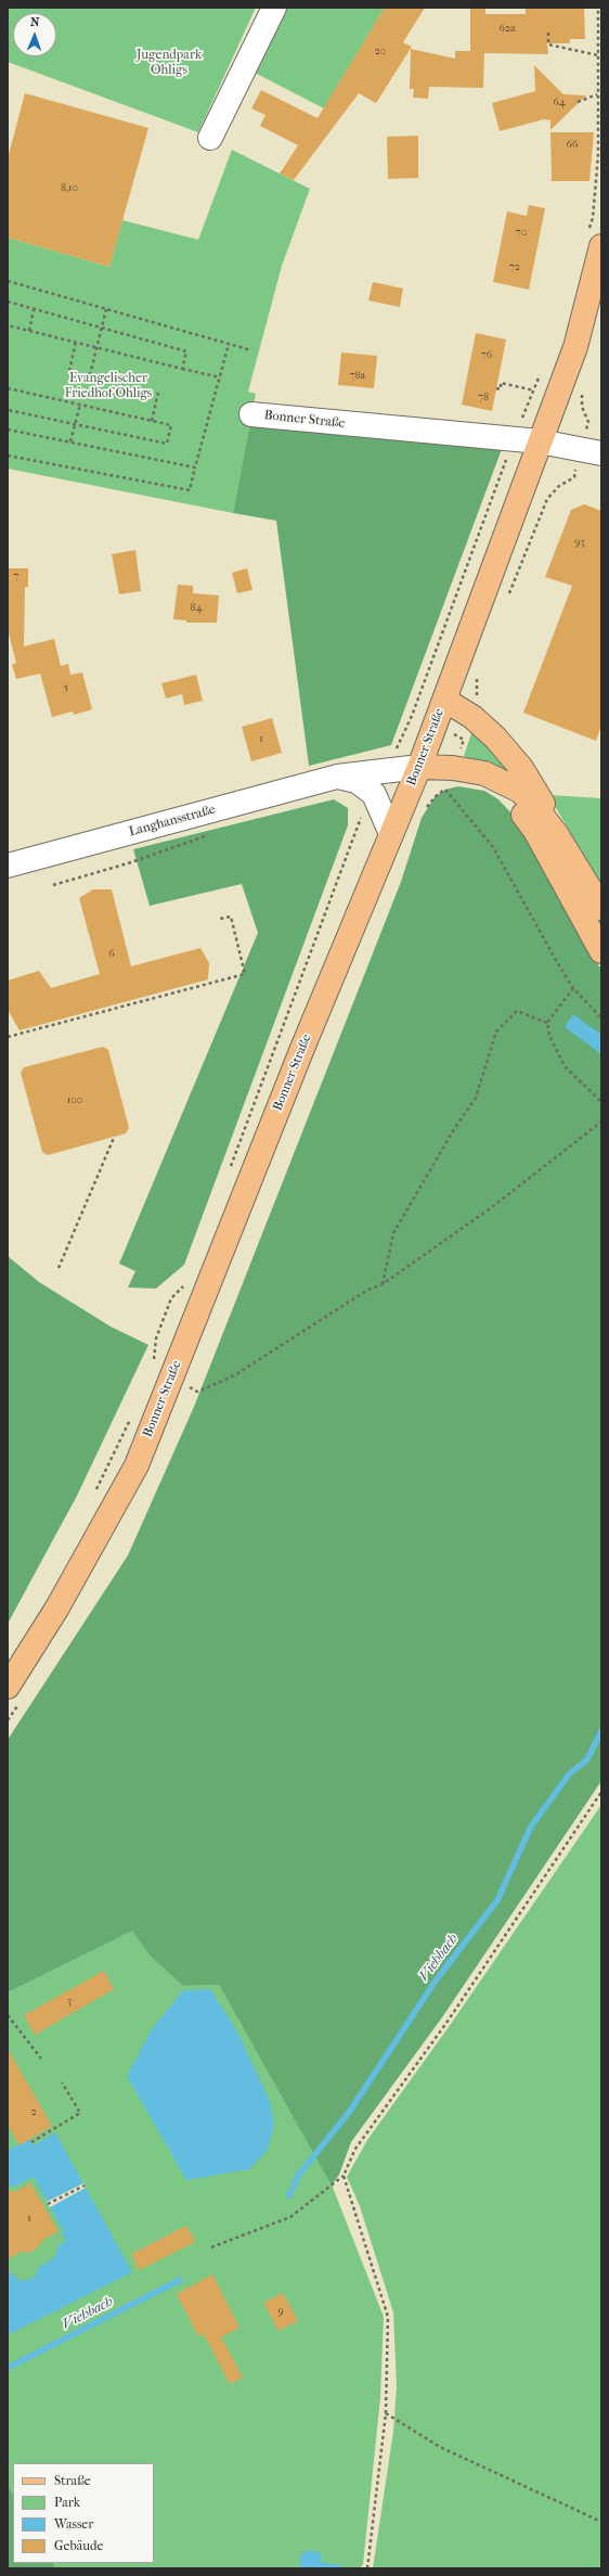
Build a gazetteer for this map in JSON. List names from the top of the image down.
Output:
{
  "streets": {
    "main road": ["Bonner Straße"],
    "street": ["Langhansstraße"]
  },
  "crossings": [
    ["Bonner Straße", "Langhansstraße"]
  ],
  "water": ["Viehbach"],
  "parks": ["Jugendpark Ohligs", "Evangelischer Friedhof Ohligs"],
  "house_numbers": [
    "62a",
    "20",
    "64",
    "66",
    "8,10",
    "70",
    "72",
    "76",
    "78a",
    "78",
    "93",
    "7",
    "84",
    "5",
    "1",
    "6",
    "100",
    "3",
    "2",
    "1",
    "9"
  ],
  "legend": [
    "Straße",
    "Park",
    "Wasser",
    "Gebäude"
  ],
  "north": "top"
}
